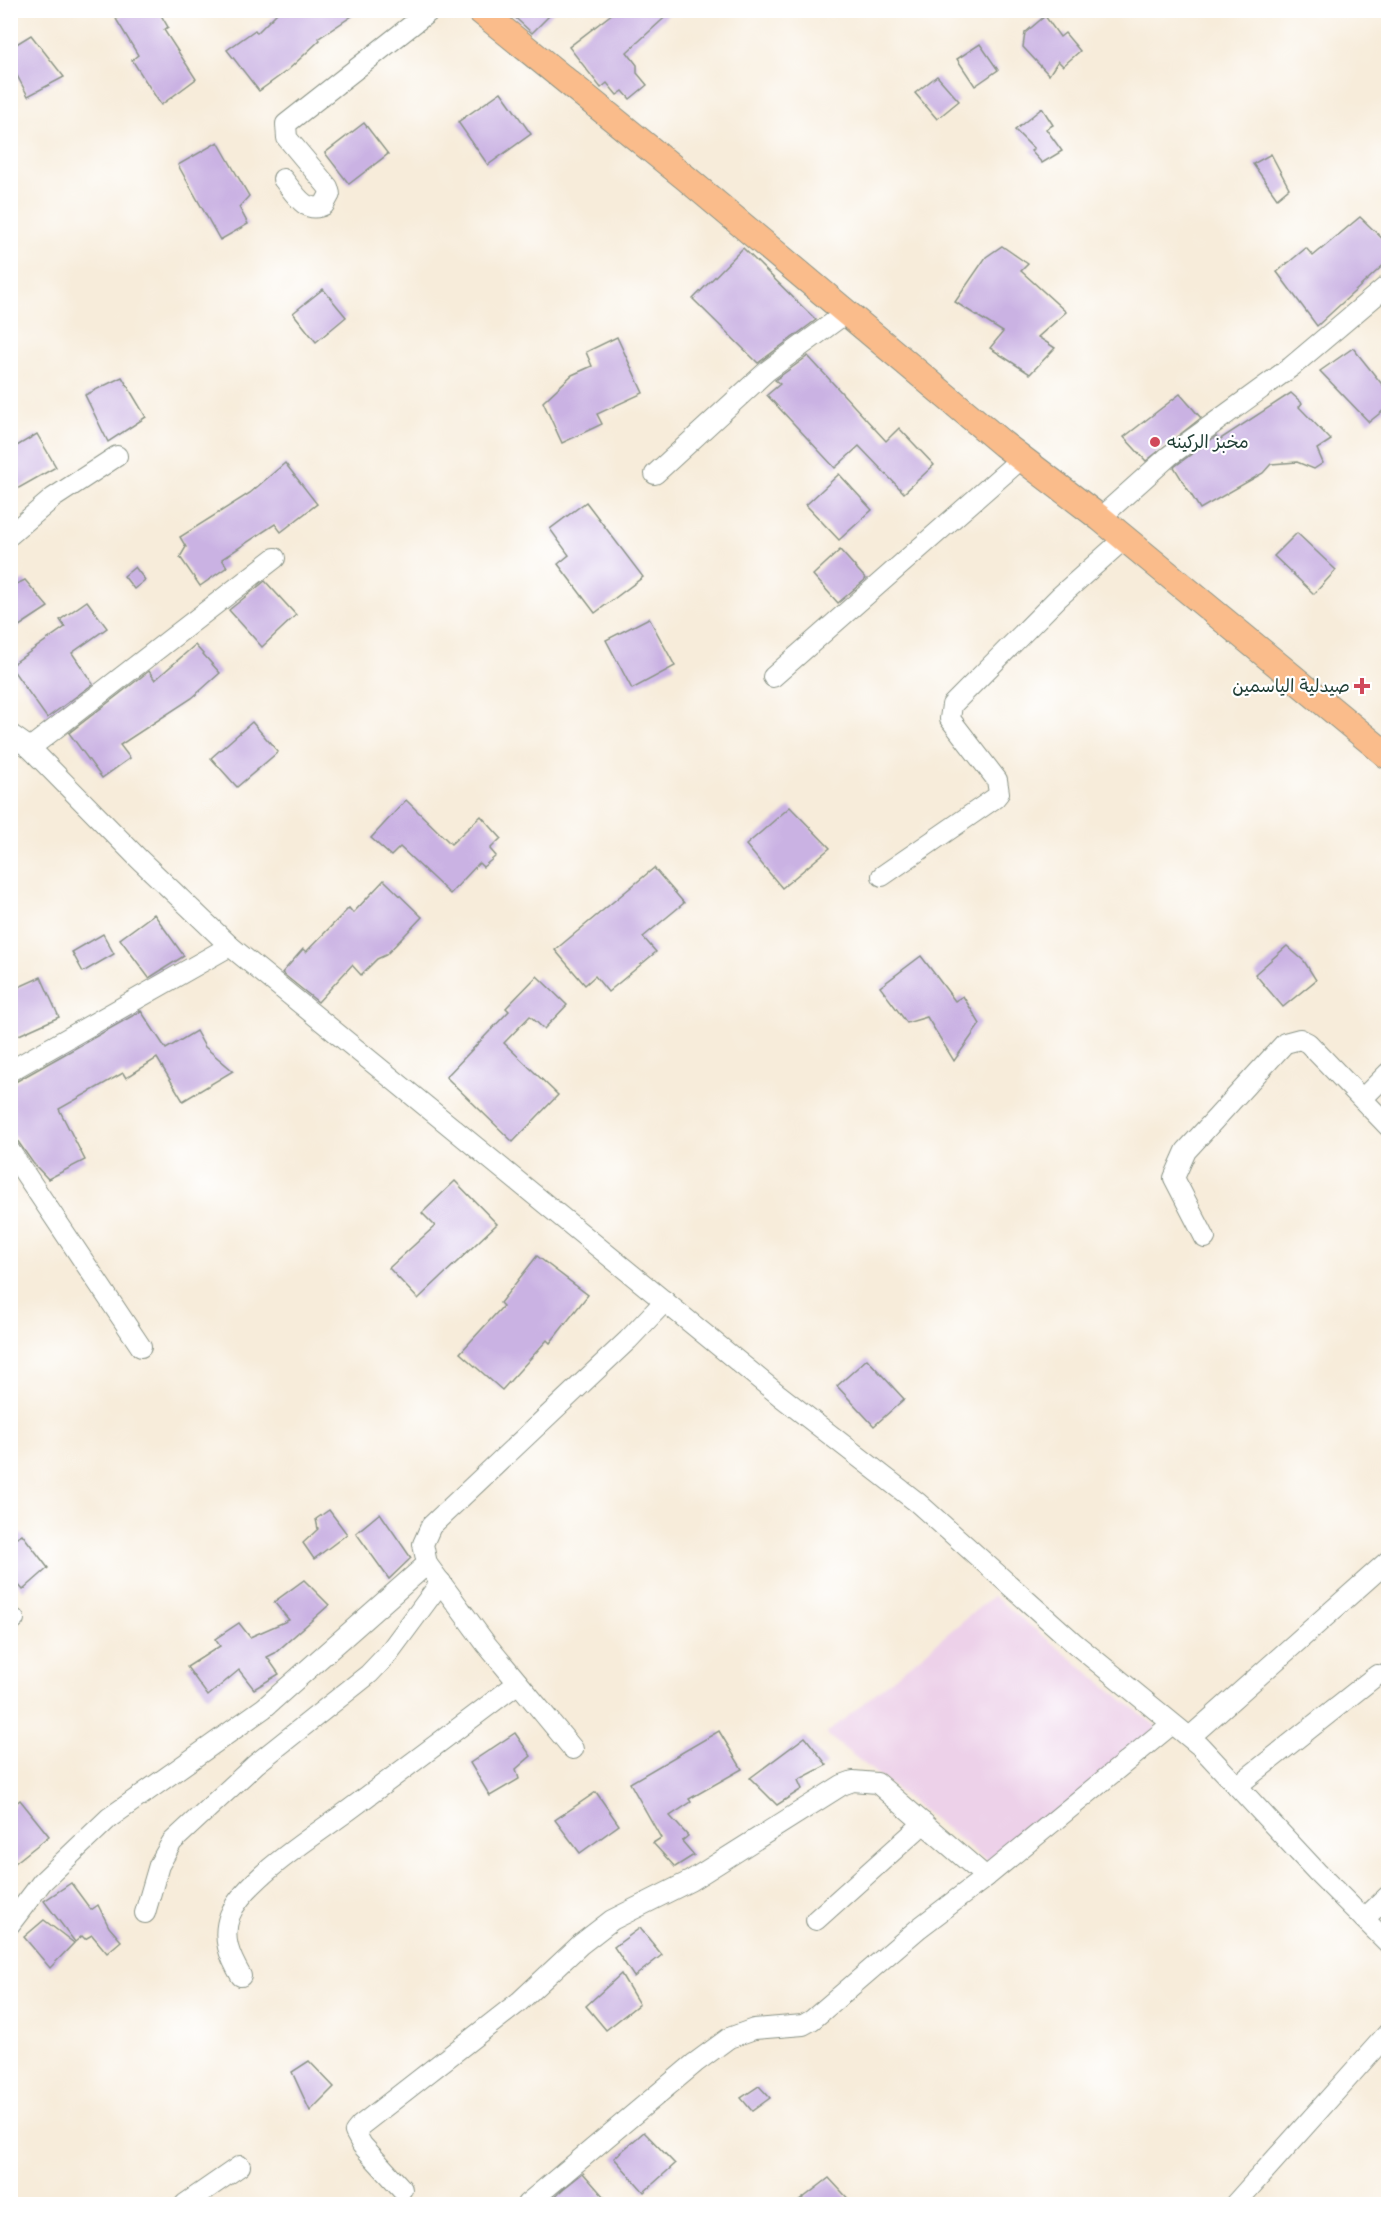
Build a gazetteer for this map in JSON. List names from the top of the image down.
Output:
{
  "places": {
    "other": ["مخبز الركينه"],
    "health": ["صيدلية الياسمين"]
  }
}
